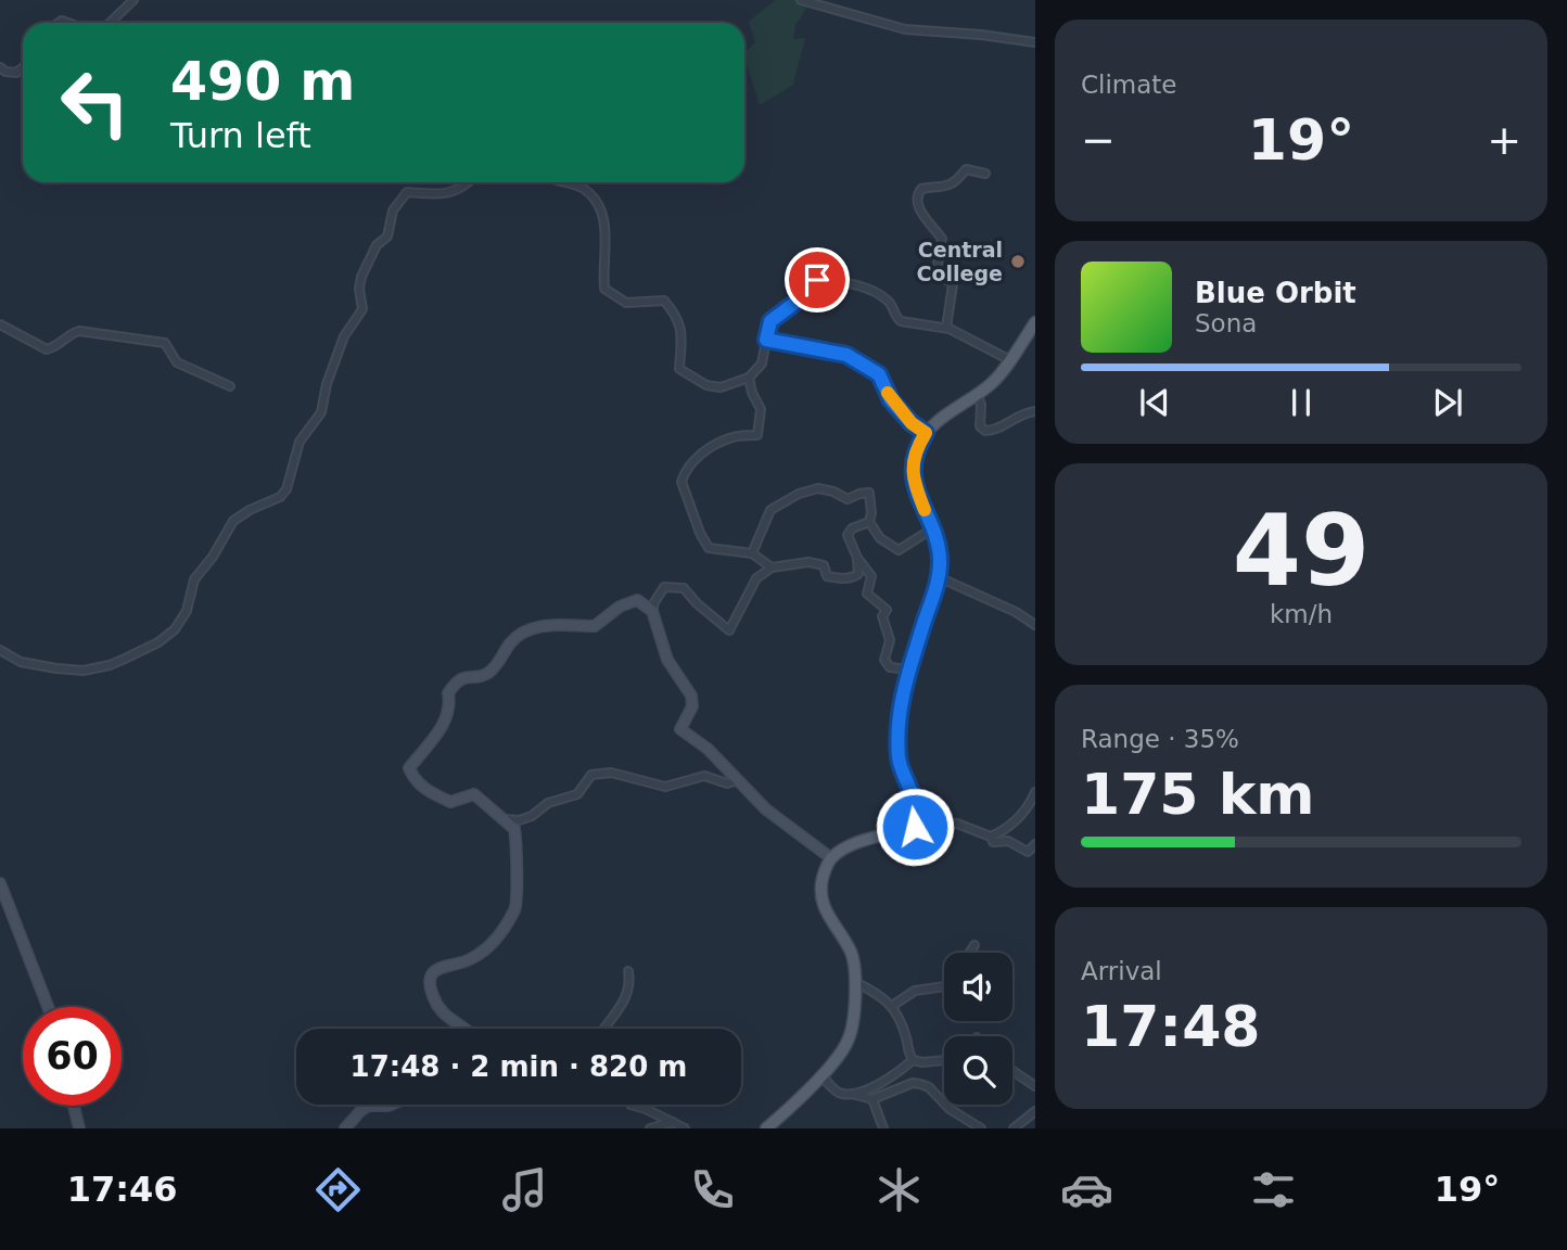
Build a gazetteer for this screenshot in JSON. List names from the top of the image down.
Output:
{
  "places": ["Central College"],
  "page": {
    "tile": [
      "Climate",
      ["49", "km/h"],
      ["Range · 35%", "175 km"],
      ["Arrival", "17:48"]
    ],
    "turn": ["490 m", "Turn left"],
    "heat": ["−", "19°", "+"],
    "song": ["Blue Orbit", "Sona"],
    "limit": "60",
    "trip": "17:48 · 2 min · 820 m",
    "tabs": ["17:46", "19°"]
  }
}
